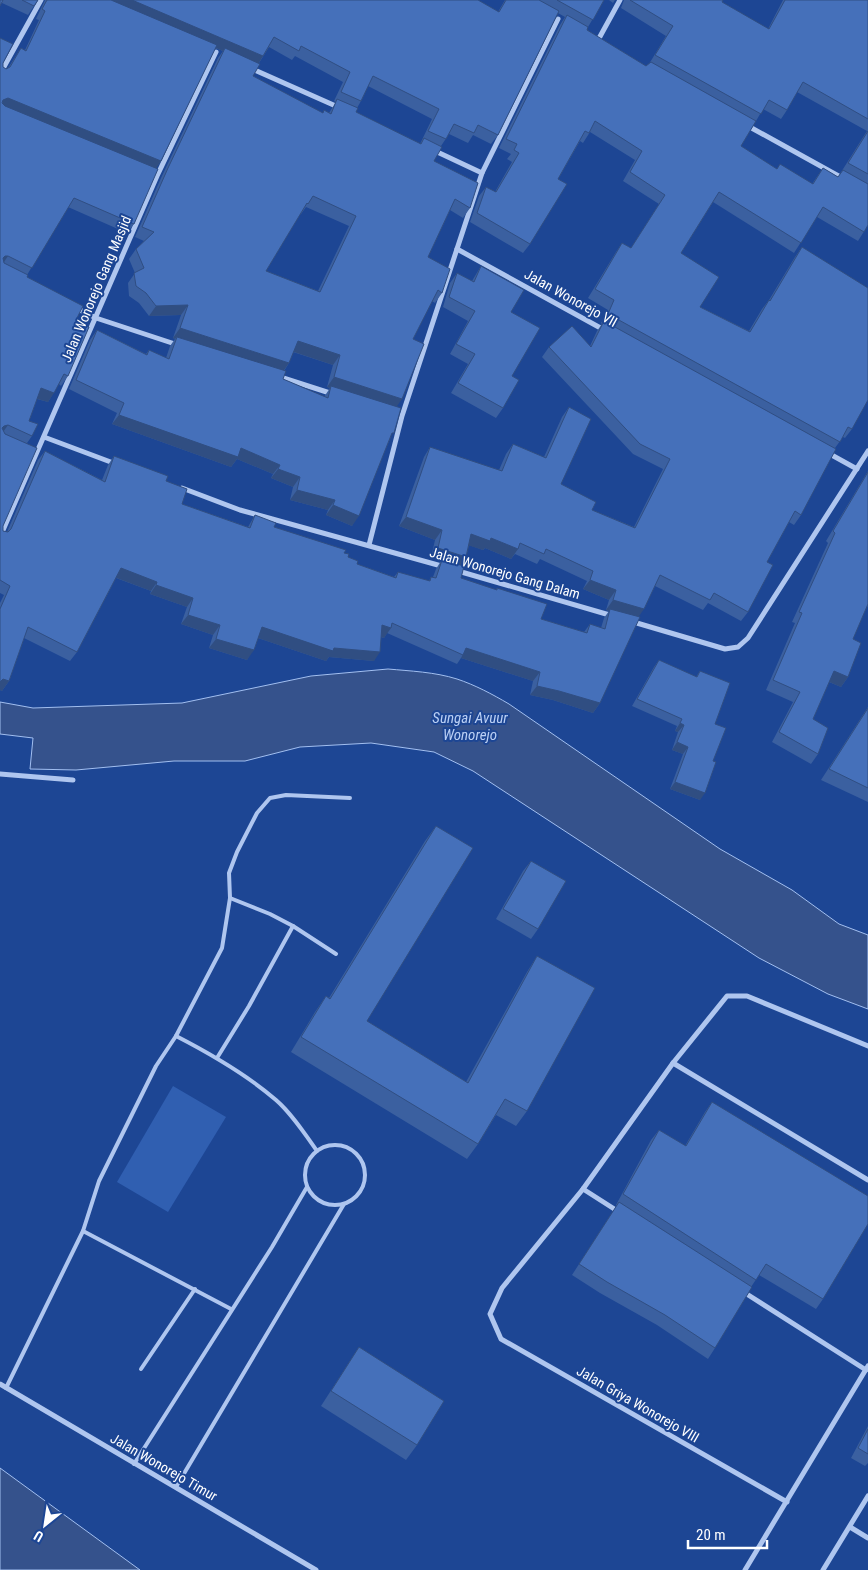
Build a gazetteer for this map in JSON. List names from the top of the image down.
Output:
{
  "streets": {
    "street": [
      "Jalan Wonorejo Gang Masjid",
      "Jalan Wonorejo VII",
      "Jalan Wonorejo Gang Dalam",
      "Jalan Griya Wonorejo VIII",
      "Jalan Wonorejo Timur"
    ]
  },
  "water": ["Sungai Avuur Wonorejo"],
  "scale_bar": "20 m",
  "north": "bottom left"
}
